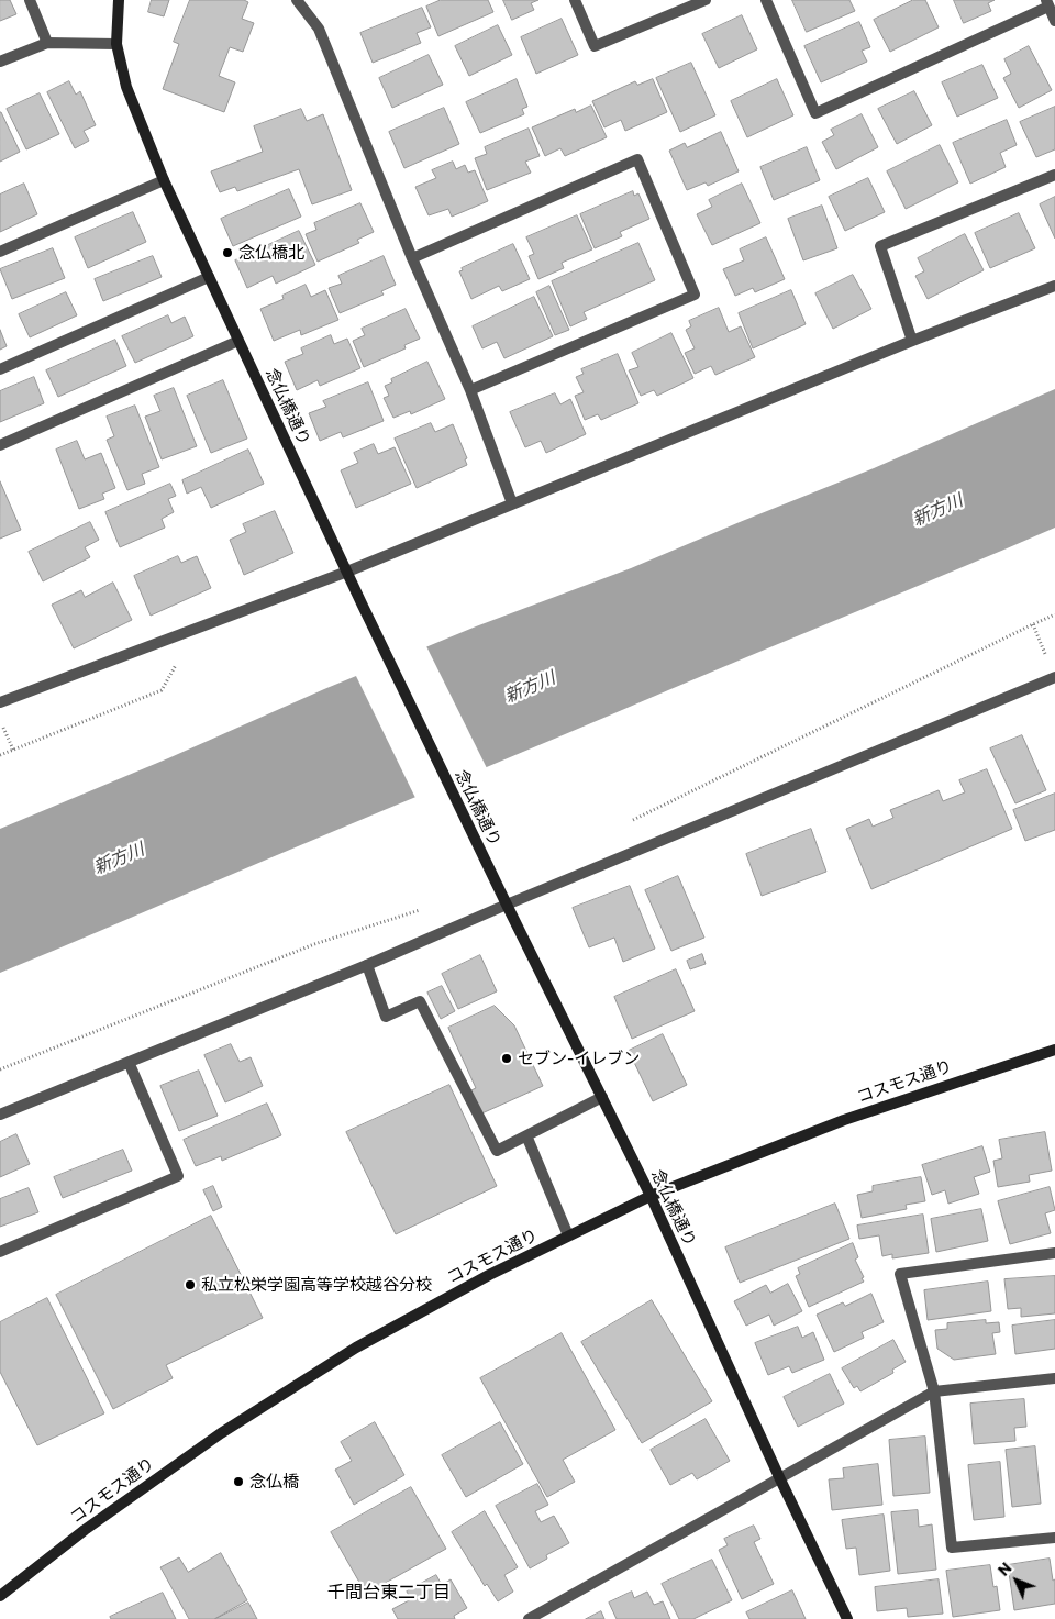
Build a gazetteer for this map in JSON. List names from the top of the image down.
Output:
{
  "streets": {
    "street": ["念仏橋通り", "コスモス通り"]
  },
  "crossings": [
    ["念仏橋通り", "コスモス通り"]
  ],
  "districts": ["千間台東二丁目"],
  "water": ["新方川"],
  "places": [
    "念仏橋北",
    "セブン-イレブン",
    "私立松栄学園高等学校越谷分校",
    "念仏橋"
  ],
  "north": "top left"
}
